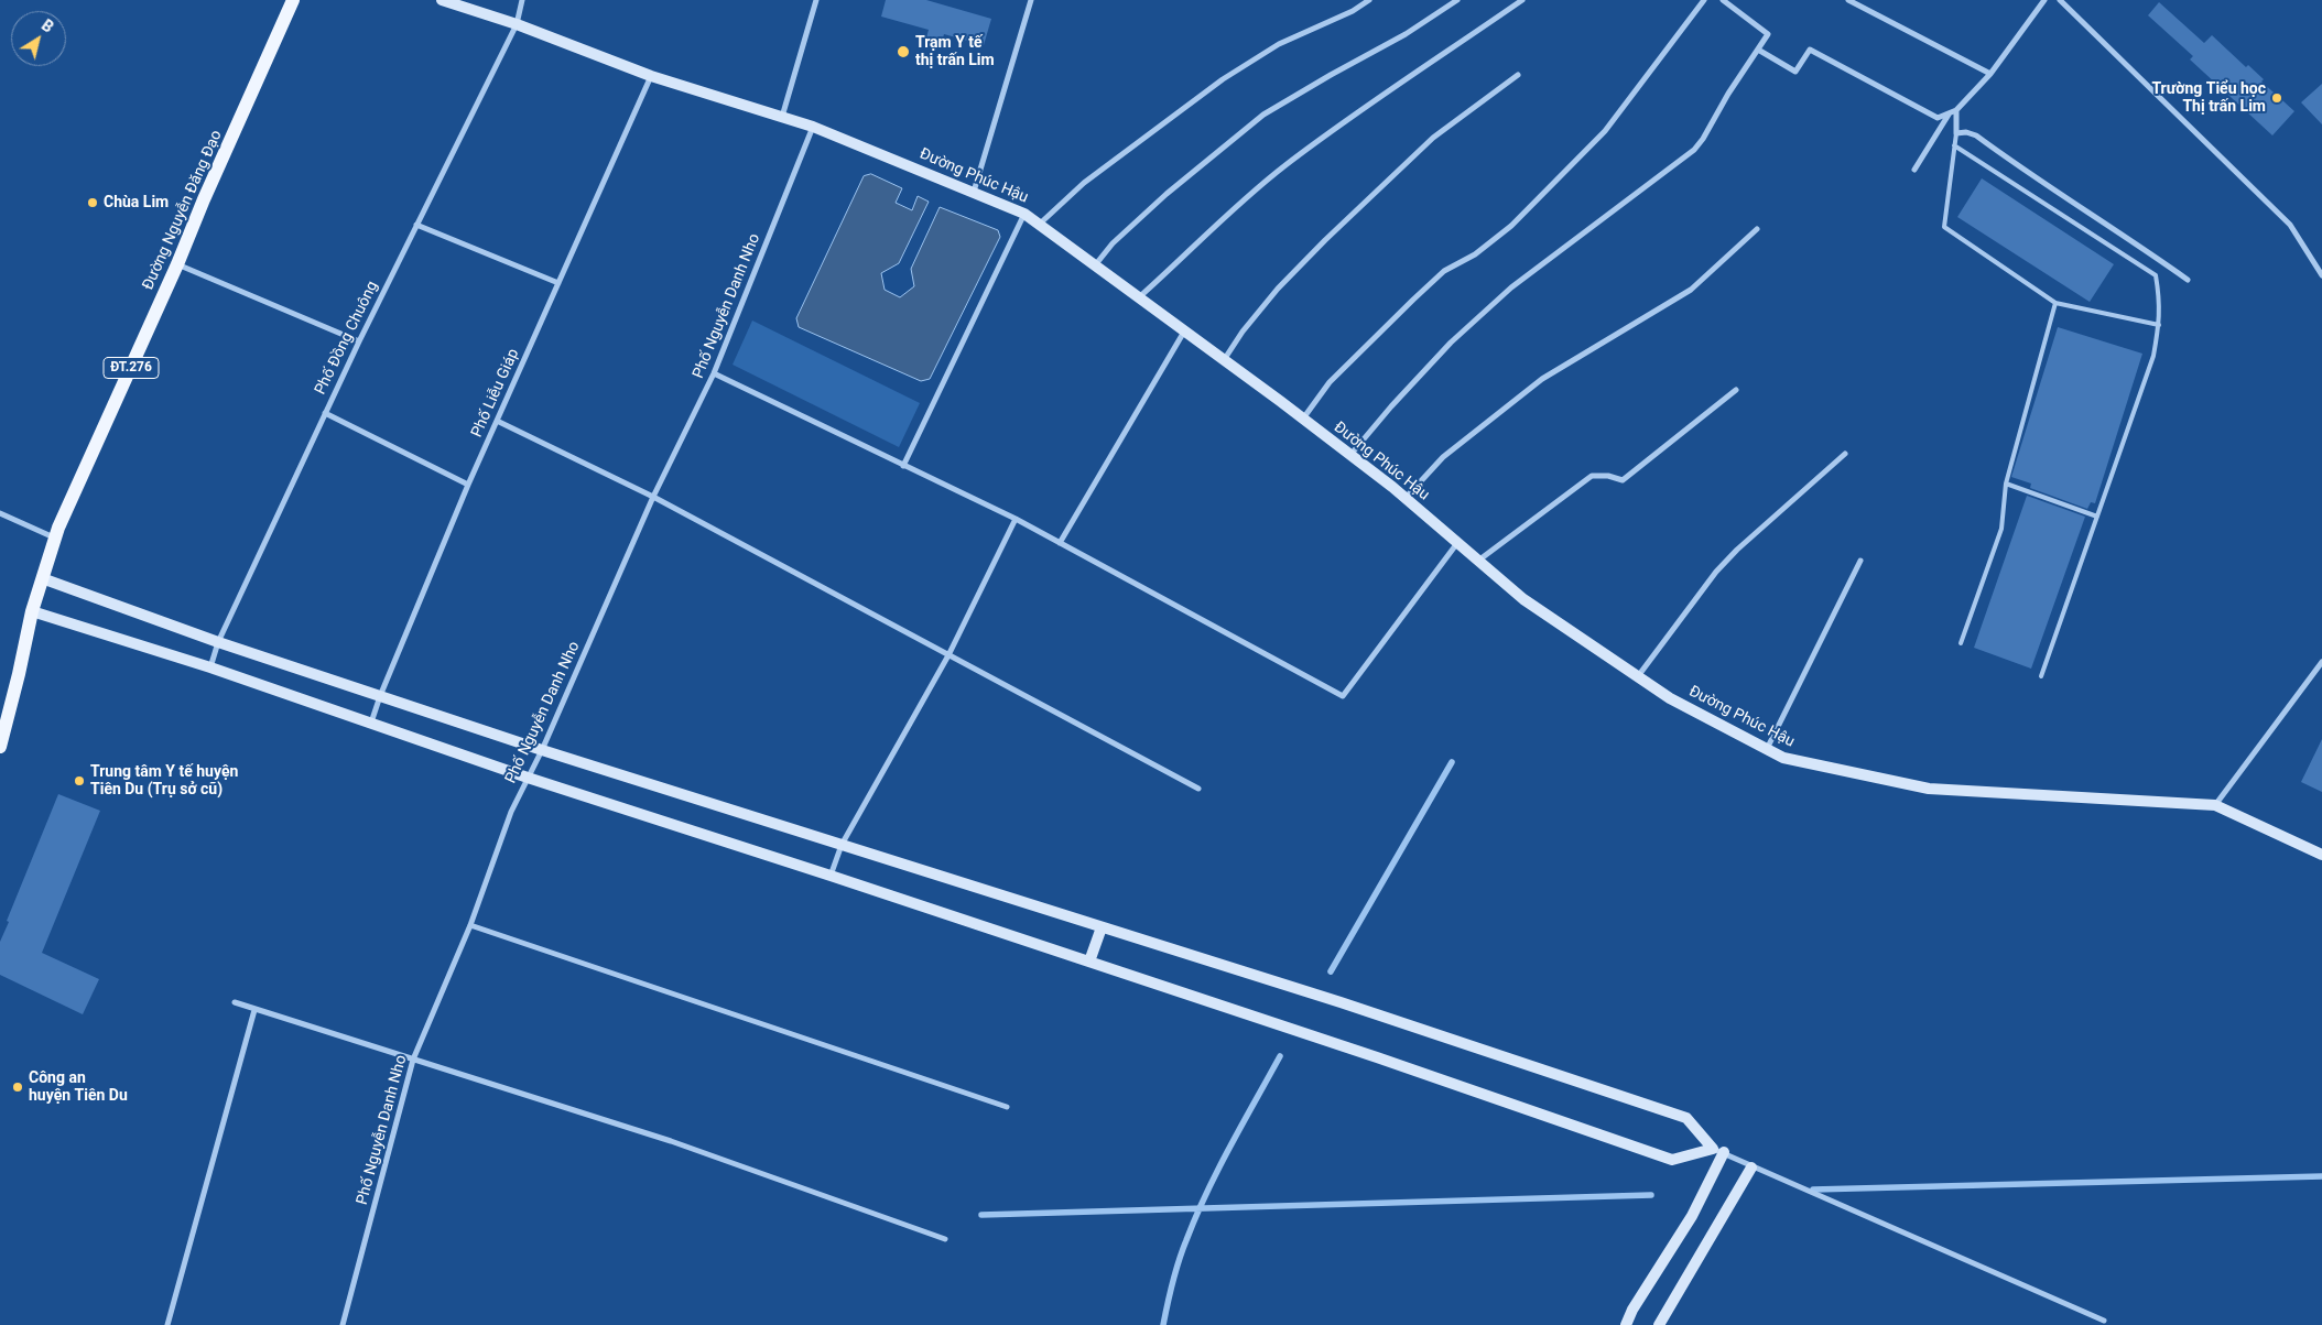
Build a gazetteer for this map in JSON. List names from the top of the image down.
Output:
{
  "streets": {
    "main road": ["Đường Nguyễn Đăng Đạo", "ĐT.276"],
    "street": [
      "Đường Phúc Hậu",
      "Phố Nguyễn Danh Nho",
      "Phố Đồng Chuông",
      "Phố Liễu Giáp"
    ]
  },
  "crossings": [
    ["Đường Phúc Hậu", "Phố Nguyễn Danh Nho"],
    ["Đường Phúc Hậu", "Phố Đồng Chuông"],
    ["Đường Phúc Hậu", "Phố Liễu Giáp"]
  ],
  "places": [
    "Trạm Y tế thị trấn Lim",
    "Trường Tiểu học Thị trấn Lim",
    "Chùa Lim",
    "Trung tâm Y tế huyện Tiên Du (Trụ sở cũ)",
    "Công an huyện Tiên Du"
  ],
  "north": "top right"
}
